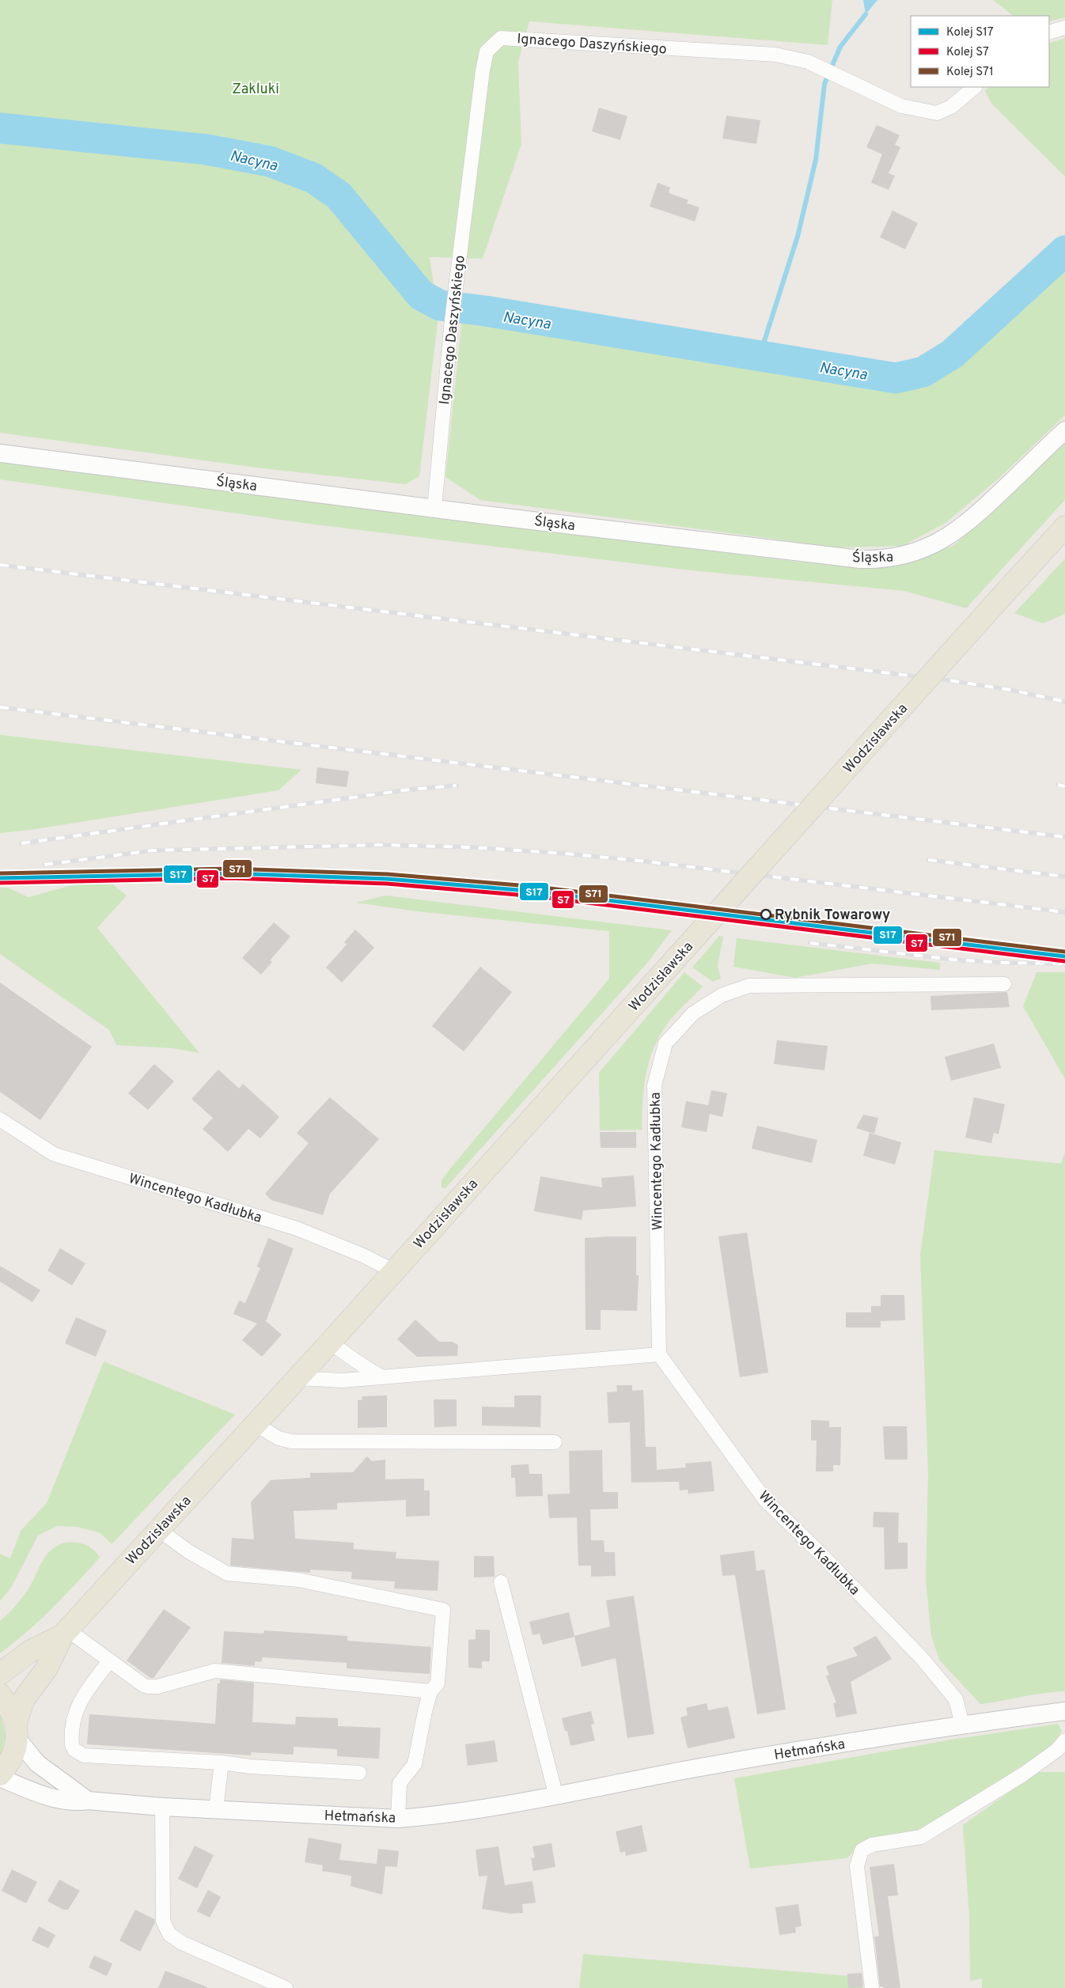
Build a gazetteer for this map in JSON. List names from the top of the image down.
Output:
{
  "streets": {
    "main road": ["Wodzisławska"],
    "street": [
      "Ignacego Daszyńskiego",
      "Śląska",
      "Wincentego Kadłubka",
      "Hetmańska"
    ]
  },
  "crossings": [
    ["Ignacego Daszyńskiego", "Śląska"],
    ["Wodzisławska", "Wincentego Kadłubka"],
    ["Wodzisławska", "Hetmańska"],
    ["Wincentego Kadłubka", "Hetmańska"]
  ],
  "water": ["Nacyna"],
  "parks": ["Zakluki"],
  "places": ["Rybnik Towarowy"],
  "lines": ["rail line S71", "rail line S17", "rail line S7"],
  "legend": ["Kolej S17", "Kolej S7", "Kolej S71"]
}
